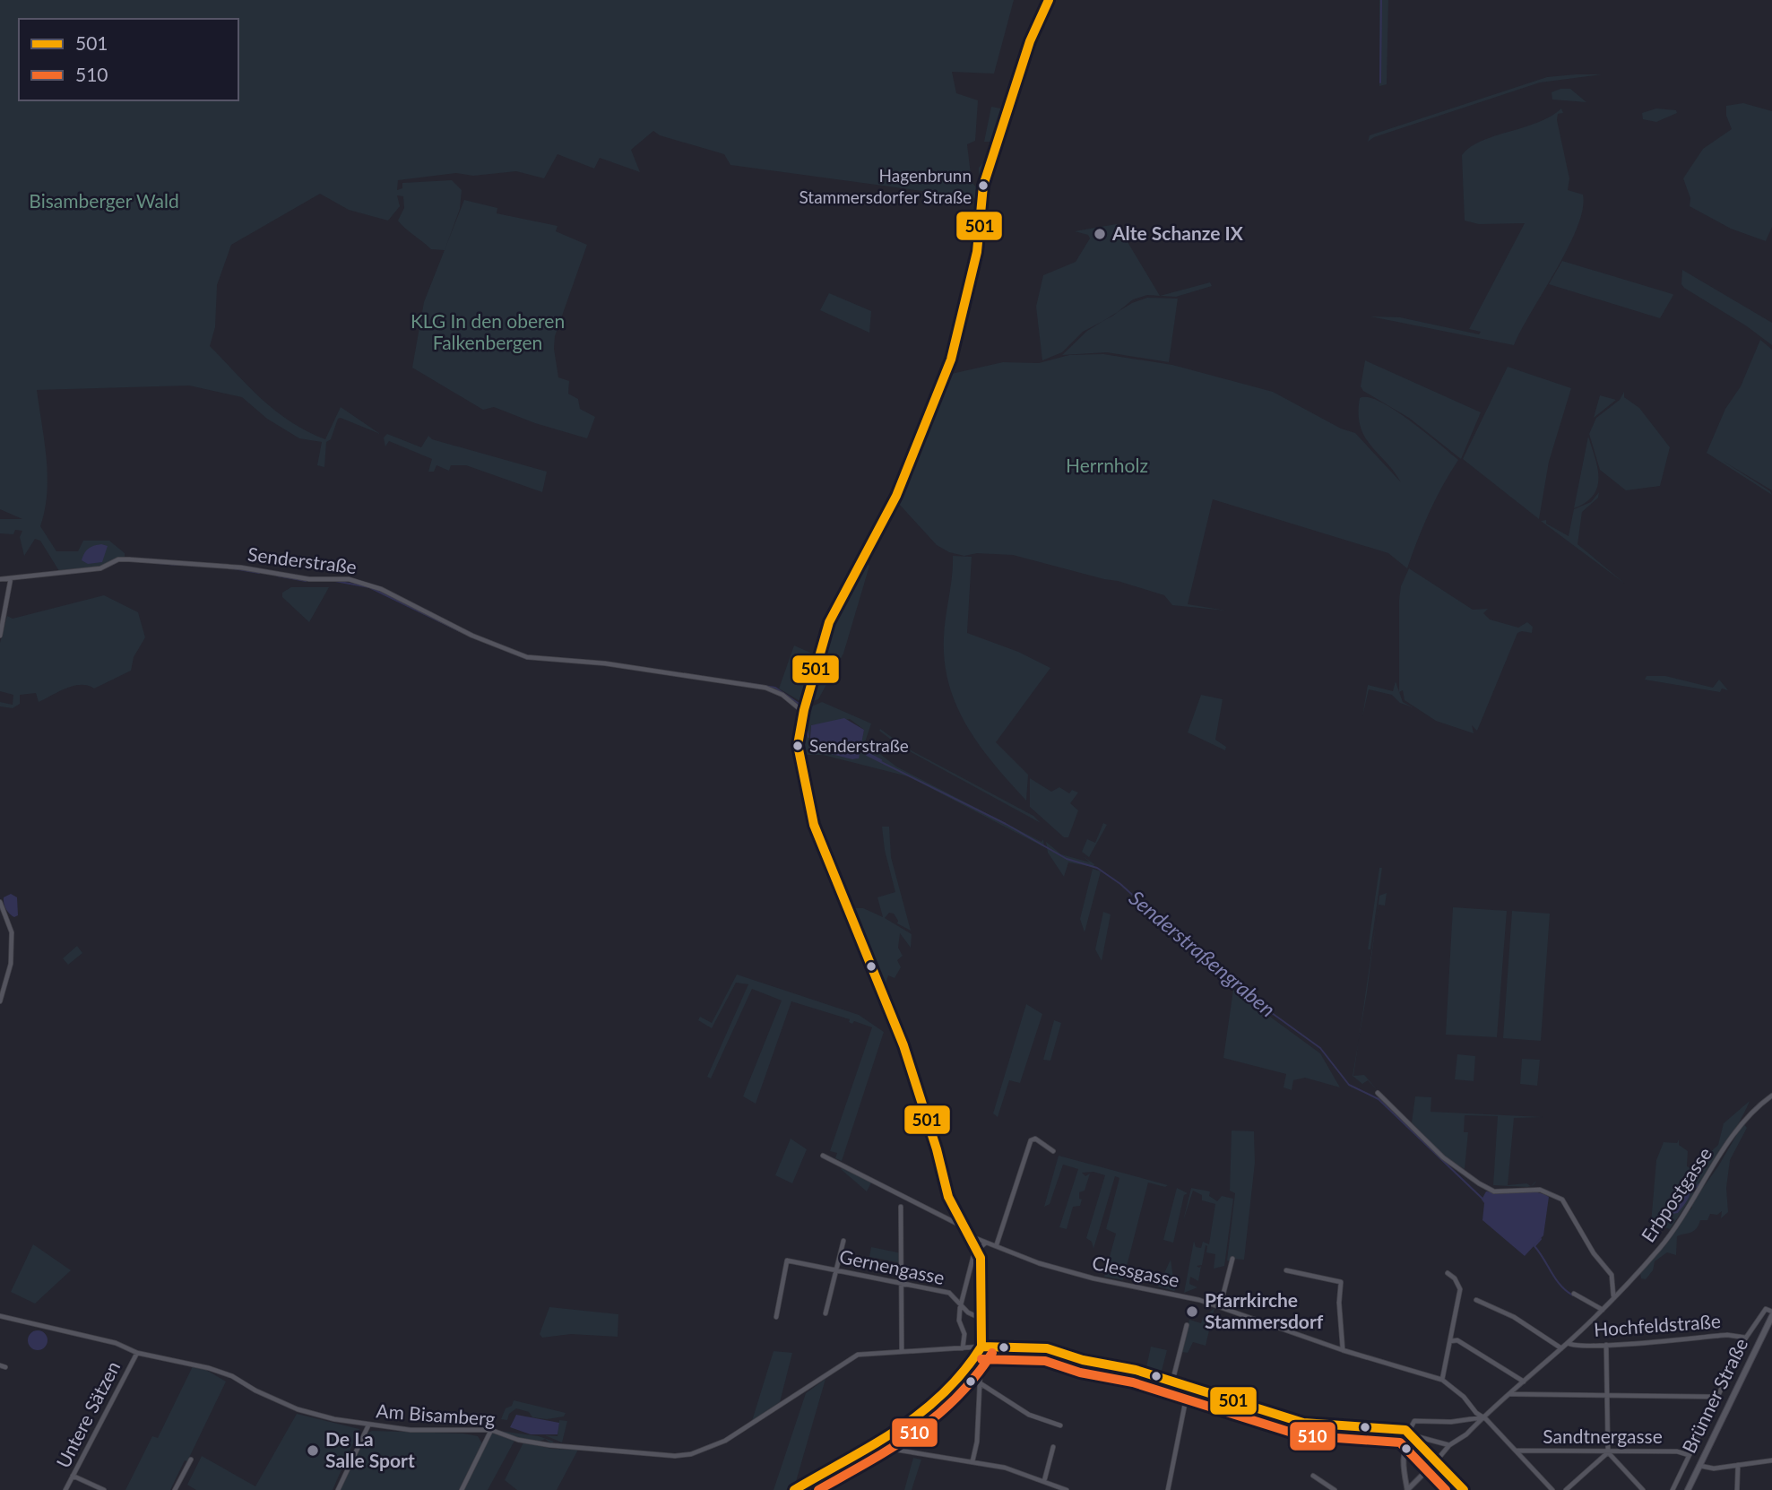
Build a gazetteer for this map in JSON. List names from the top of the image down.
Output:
{
  "streets": {
    "main road": ["Brünner Straße"],
    "street": [
      "Senderstraße",
      "Erbpostgasse",
      "Gernengasse",
      "Clessgasse",
      "Hochfeldstraße",
      "Untere Sätzen",
      "Am Bisamberg",
      "Sandtnergasse"
    ]
  },
  "crossings": [
    ["Erbpostgasse", "Clessgasse"],
    ["Erbpostgasse", "Hochfeldstraße"],
    ["Clessgasse", "Sandtnergasse"],
    ["Hochfeldstraße", "Brünner Straße"],
    ["Brünner Straße", "Sandtnergasse"],
    ["Untere Sätzen", "Am Bisamberg"]
  ],
  "water": ["Senderstraßengraben"],
  "parks": ["Bisamberger Wald", "KLG In den oberen Falkenbergen", "Herrnholz"],
  "places": [
    "Hagenbrunn Stammersdorfer Straße",
    "Alte Schanze IX",
    "Senderstraße",
    "Pfarrkirche Stammersdorf",
    "De La Salle Sport"
  ],
  "lines": ["transit line 501", "transit line 510"],
  "legend": ["501", "510"]
}
